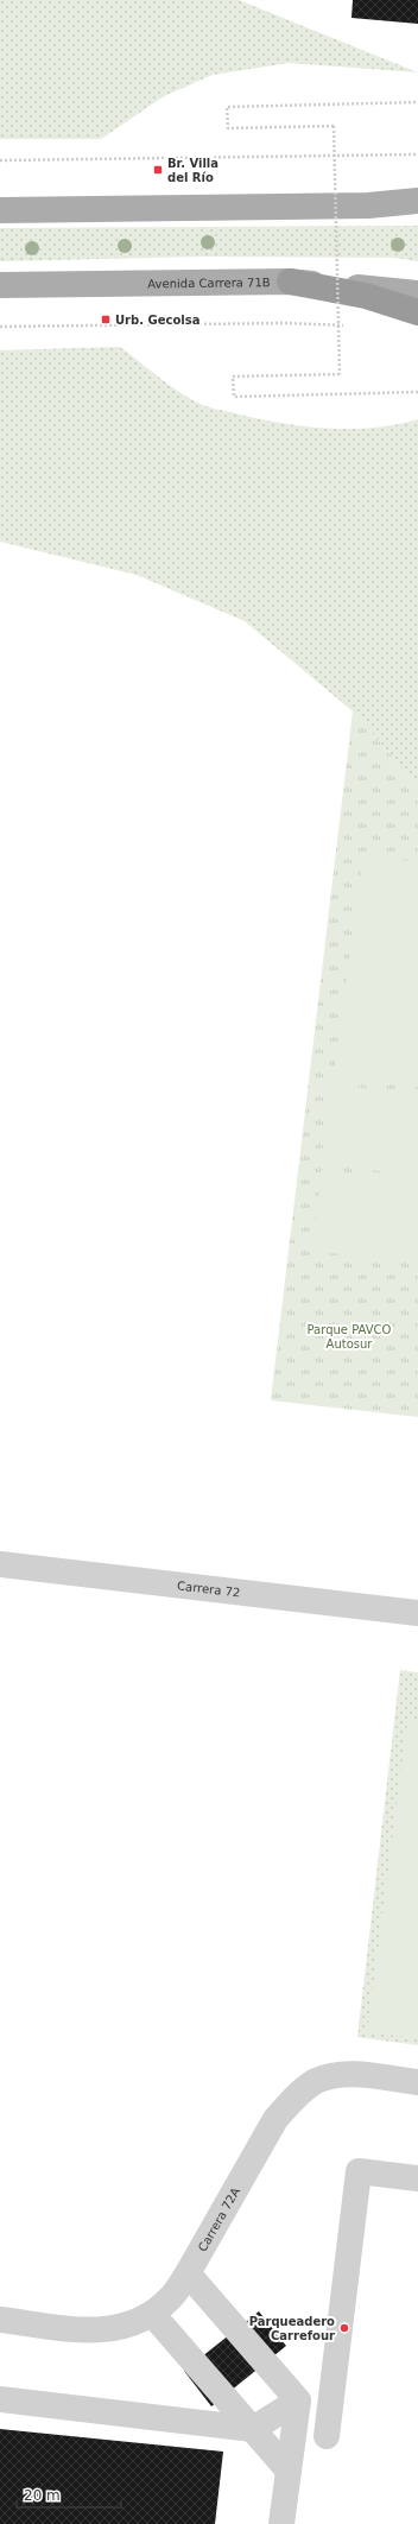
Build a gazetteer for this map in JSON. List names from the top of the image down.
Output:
{
  "streets": {
    "main road": ["Avenida Carrera 71B"],
    "street": ["Carrera 72", "Carrera 72A"]
  },
  "parks": ["Parque PAVCO Autosur"],
  "places": {
    "transit": ["Br. Villa del Río", "Urb. Gecolsa"],
    "other": ["Parqueadero Carrefour"]
  },
  "scale_bar": "20 m"
}
